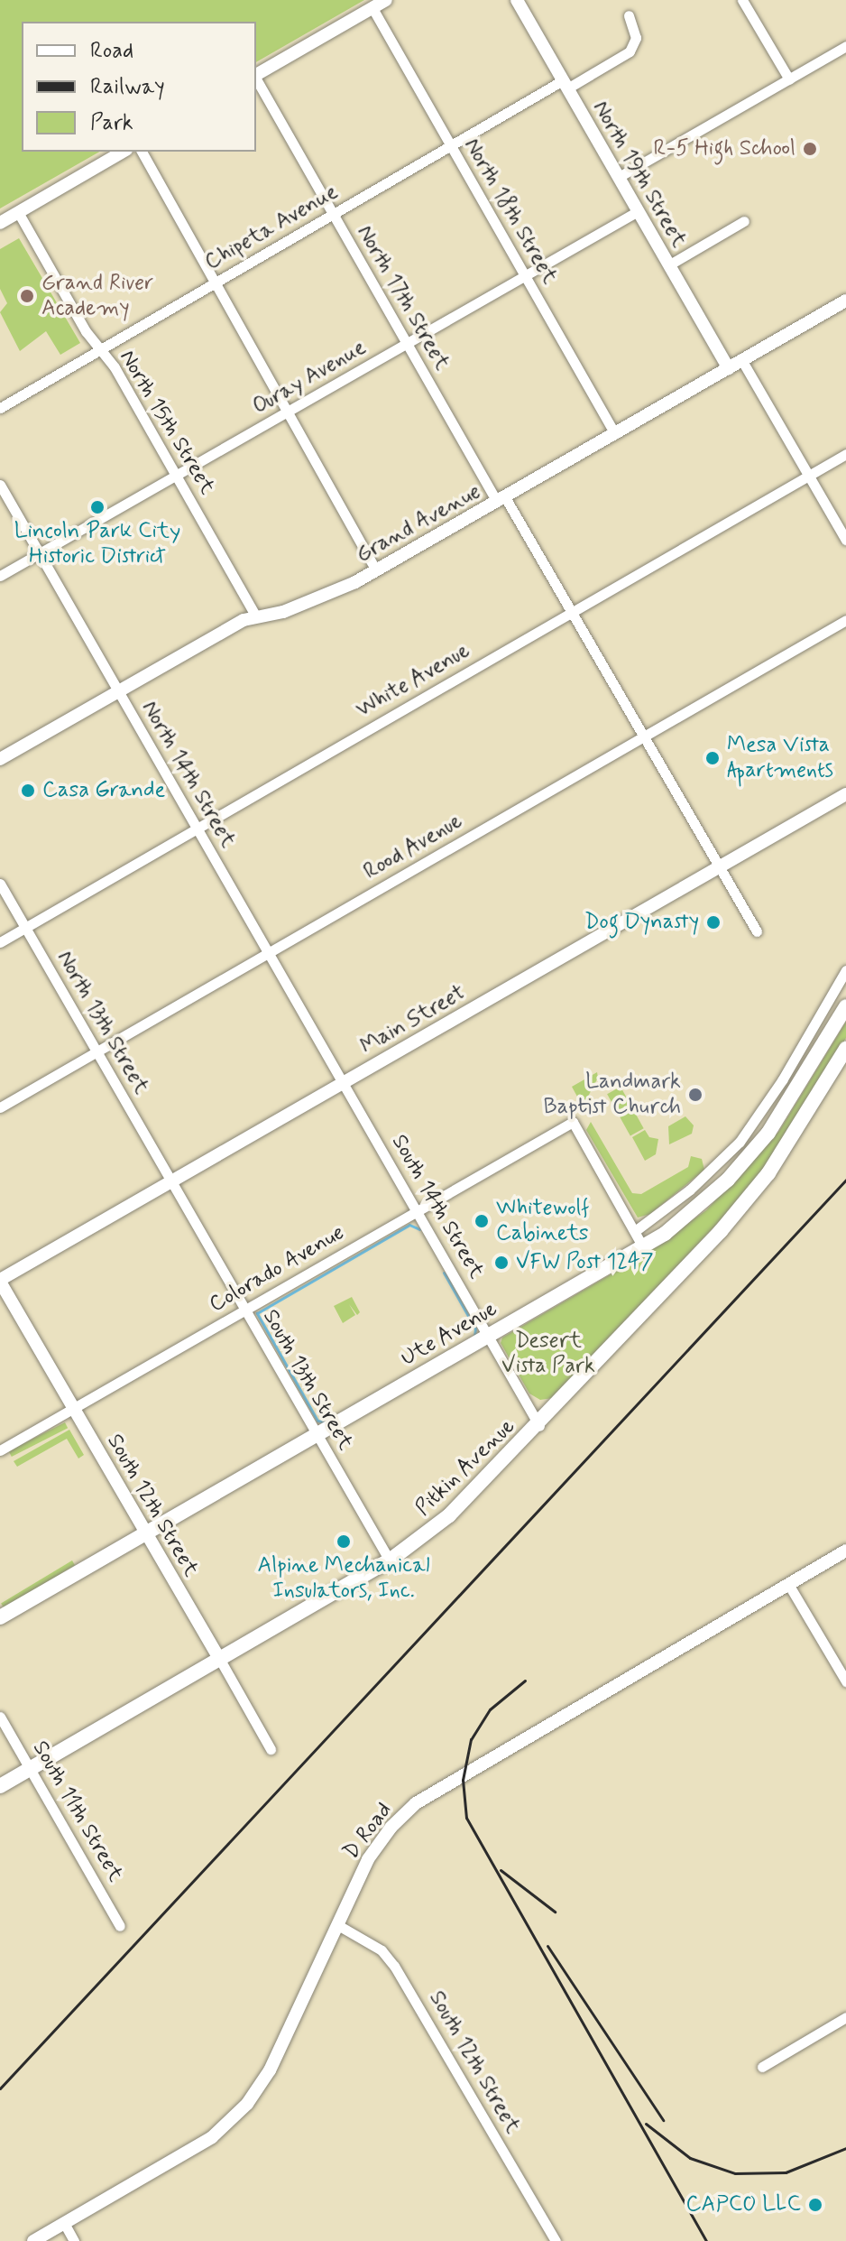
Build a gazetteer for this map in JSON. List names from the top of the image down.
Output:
{
  "streets": {
    "main road": ["Ute Avenue", "Pitkin Avenue"],
    "street": [
      "North 19th Street",
      "North 18th Street",
      "Chipeta Avenue",
      "North 17th Street",
      "Ouray Avenue",
      "North 15th Street",
      "Grand Avenue",
      "White Avenue",
      "North 14th Street",
      "Rood Avenue",
      "Main Street",
      "North 13th Street",
      "South 14th Street",
      "Colorado Avenue",
      "South 13th Street",
      "South 12th Street",
      "South 11th Street",
      "D Road"
    ]
  },
  "crossings": [
    ["North 19th Street", "Chipeta Avenue"],
    ["North 19th Street", "Ouray Avenue"],
    ["North 19th Street", "Grand Avenue"],
    ["North 18th Street", "Chipeta Avenue"],
    ["North 18th Street", "Ouray Avenue"],
    ["North 18th Street", "Grand Avenue"],
    ["Chipeta Avenue", "North 17th Street"],
    ["Chipeta Avenue", "North 15th Street"],
    ["North 17th Street", "Ouray Avenue"],
    ["North 17th Street", "Grand Avenue"],
    ["North 17th Street", "White Avenue"],
    ["North 17th Street", "Rood Avenue"],
    ["North 17th Street", "Main Street"],
    ["Ouray Avenue", "North 15th Street"],
    ["Ouray Avenue", "North 14th Street"],
    ["North 15th Street", "Grand Avenue"],
    ["Grand Avenue", "North 14th Street"],
    ["White Avenue", "North 14th Street"],
    ["White Avenue", "North 13th Street"],
    ["North 14th Street", "Rood Avenue"],
    ["North 14th Street", "Main Street"],
    ["North 14th Street", "South 14th Street"],
    ["Rood Avenue", "North 13th Street"],
    ["Main Street", "North 13th Street"],
    ["Main Street", "South 14th Street"],
    ["Main Street", "South 13th Street"],
    ["Main Street", "South 12th Street"],
    ["North 13th Street", "South 13th Street"],
    ["South 14th Street", "Colorado Avenue"],
    ["South 14th Street", "Ute Avenue"],
    ["South 14th Street", "Pitkin Avenue"],
    ["Colorado Avenue", "South 13th Street"],
    ["Colorado Avenue", "South 12th Street"],
    ["Ute Avenue", "South 13th Street"],
    ["Ute Avenue", "South 12th Street"],
    ["South 13th Street", "Pitkin Avenue"],
    ["Pitkin Avenue", "South 12th Street"],
    ["Pitkin Avenue", "South 11th Street"],
    ["South 12th Street", "D Road"]
  ],
  "parks": ["Desert Vista Park"],
  "places": [
    "R-5 High School",
    "Grand River Academy",
    "Lincoln Park City Historic District",
    "Mesa Vista Apartments",
    "Casa Grande",
    "Dog Dynasty",
    "Landmark Baptist Church",
    "Whitewolf Cabinets",
    "VFW Post 1247",
    "Alpine Mechanical Insulators, Inc.",
    "CAPCO LLC"
  ],
  "legend": ["Road", "Railway", "Park"]
}
